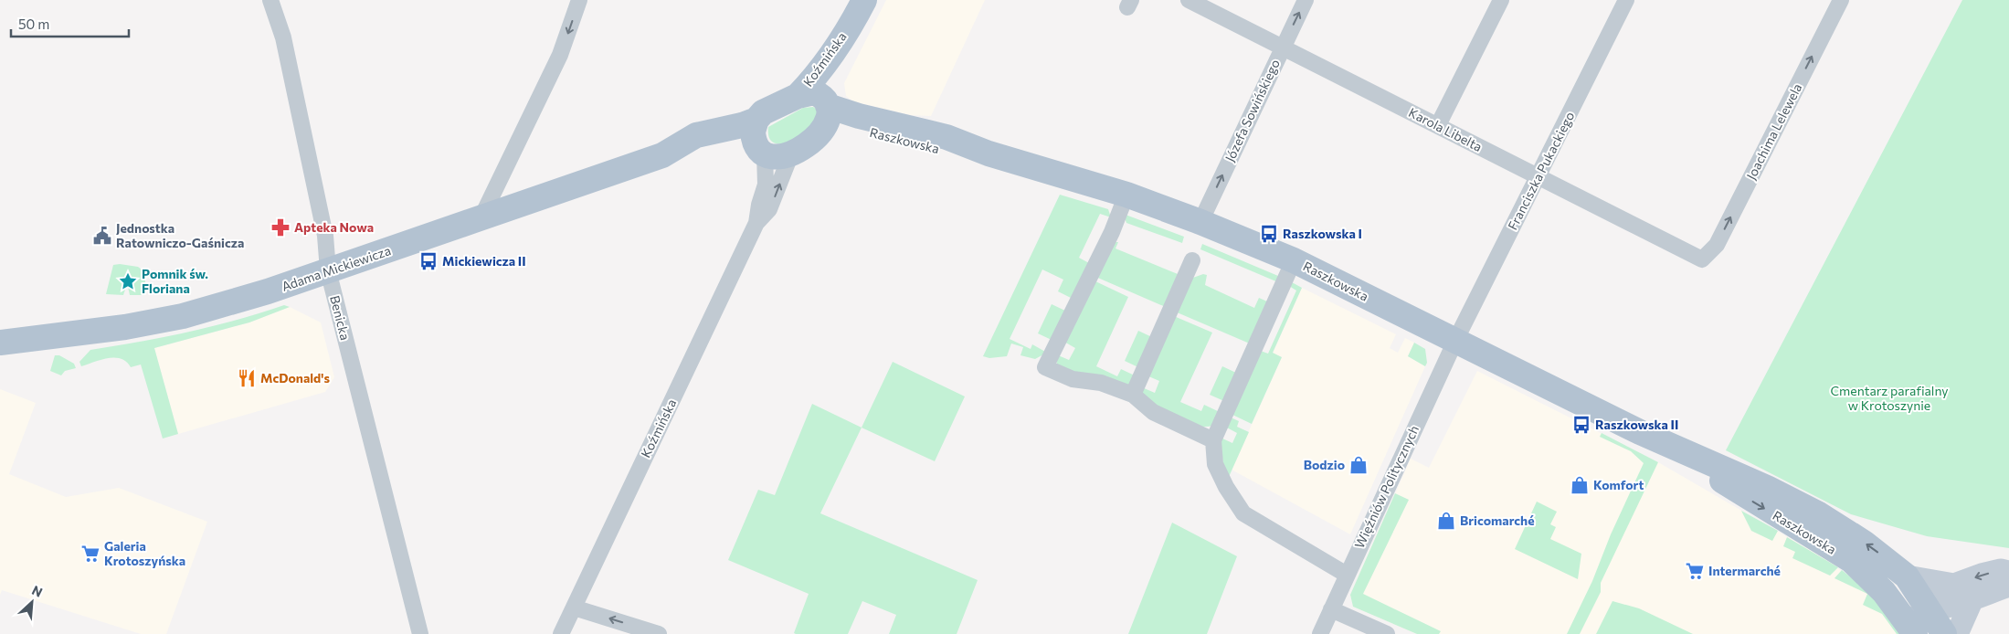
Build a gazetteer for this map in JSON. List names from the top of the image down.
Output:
{
  "streets": {
    "main road": ["Koźmińska", "Raszkowska", "Adama Mickiewicza"],
    "street": [
      "Józefa Sowińskiego",
      "Karola Libelta",
      "Joachima Lelewela",
      "Franciszka Pukackiego",
      "Benicka",
      "Więźniów Politycznych"
    ]
  },
  "crossings": [
    ["Koźmińska", "Raszkowska"],
    ["Koźmińska", "Adama Mickiewicza"],
    ["Józefa Sowińskiego", "Karola Libelta"],
    ["Józefa Sowińskiego", "Raszkowska"],
    ["Karola Libelta", "Joachima Lelewela"],
    ["Karola Libelta", "Franciszka Pukackiego"],
    ["Raszkowska", "Franciszka Pukackiego"],
    ["Raszkowska", "Adama Mickiewicza"],
    ["Raszkowska", "Więźniów Politycznych"],
    ["Franciszka Pukackiego", "Więźniów Politycznych"],
    ["Adama Mickiewicza", "Benicka"]
  ],
  "one_way": ["Józefa Sowińskiego", "Joachima Lelewela"],
  "parks": ["Cmentarz parafialny w Krotoszynie"],
  "places": {
    "pharmacy": ["Apteka Nowa"],
    "bus stop": ["Raszkowska I", "Mickiewicza II", "Raszkowska II"],
    "public building": ["Jednostka Ratowniczo-Gaśnicza"],
    "place": ["Pomnik św. Floriana"],
    "restaurant": ["McDonald's"],
    "shop": ["Bodzio", "Komfort", "Bricomarché"],
    "supermarket": ["Galeria Krotoszyńska", "Intermarché"]
  },
  "scale_bar": "50 m",
  "north": "top right"
}
